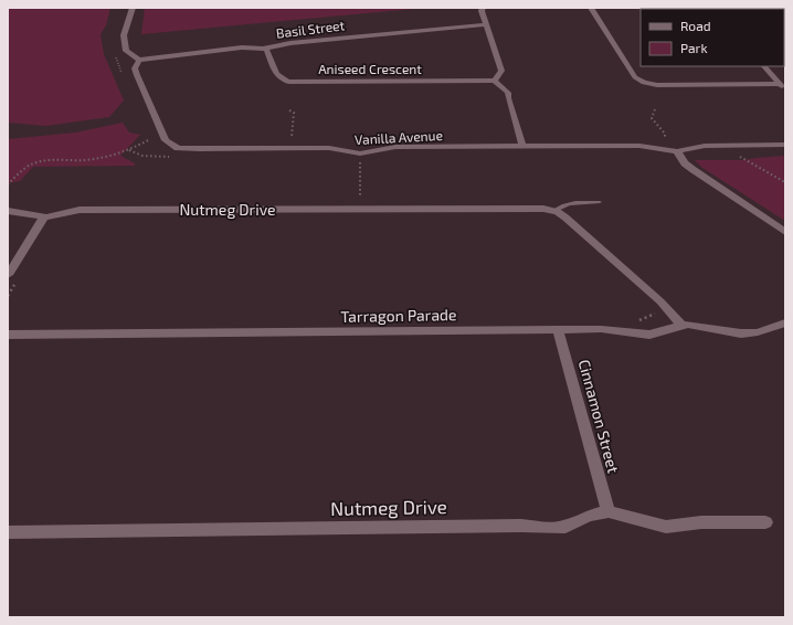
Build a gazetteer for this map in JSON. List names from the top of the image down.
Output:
{
  "streets": {
    "street": [
      "Basil Street",
      "Aniseed Crescent",
      "Vanilla Avenue",
      "Nutmeg Drive",
      "Tarragon Parade",
      "Cinnamon Street"
    ]
  },
  "crossings": [
    ["Basil Street", "Aniseed Crescent"],
    ["Basil Street", "Vanilla Avenue"],
    ["Nutmeg Drive", "Tarragon Parade"],
    ["Nutmeg Drive", "Cinnamon Street"],
    ["Tarragon Parade", "Cinnamon Street"]
  ],
  "legend": ["Road", "Park"]
}
